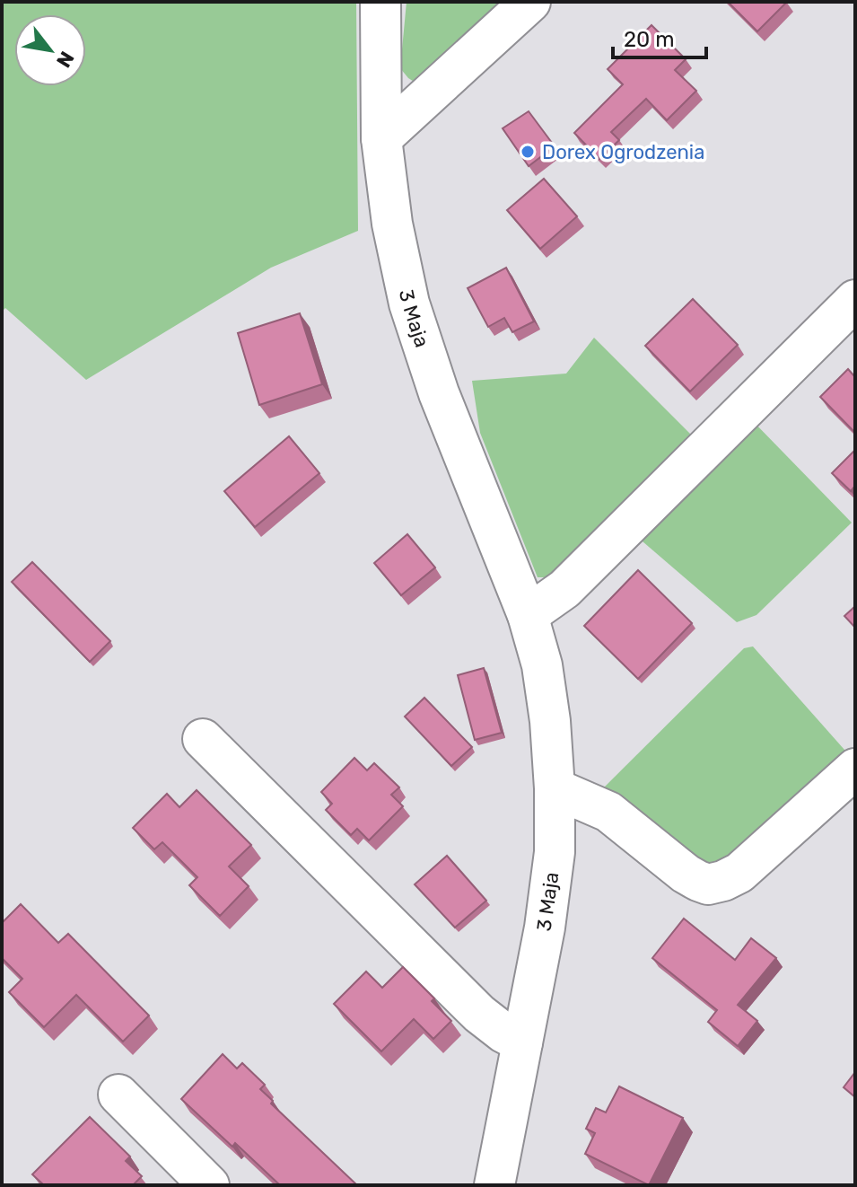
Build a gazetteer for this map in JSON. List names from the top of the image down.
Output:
{
  "streets": {
    "street": ["3 Maja"]
  },
  "places": ["Dorex Ogrodzenia"],
  "scale_bar": "20 m",
  "north": "bottom right"
}
